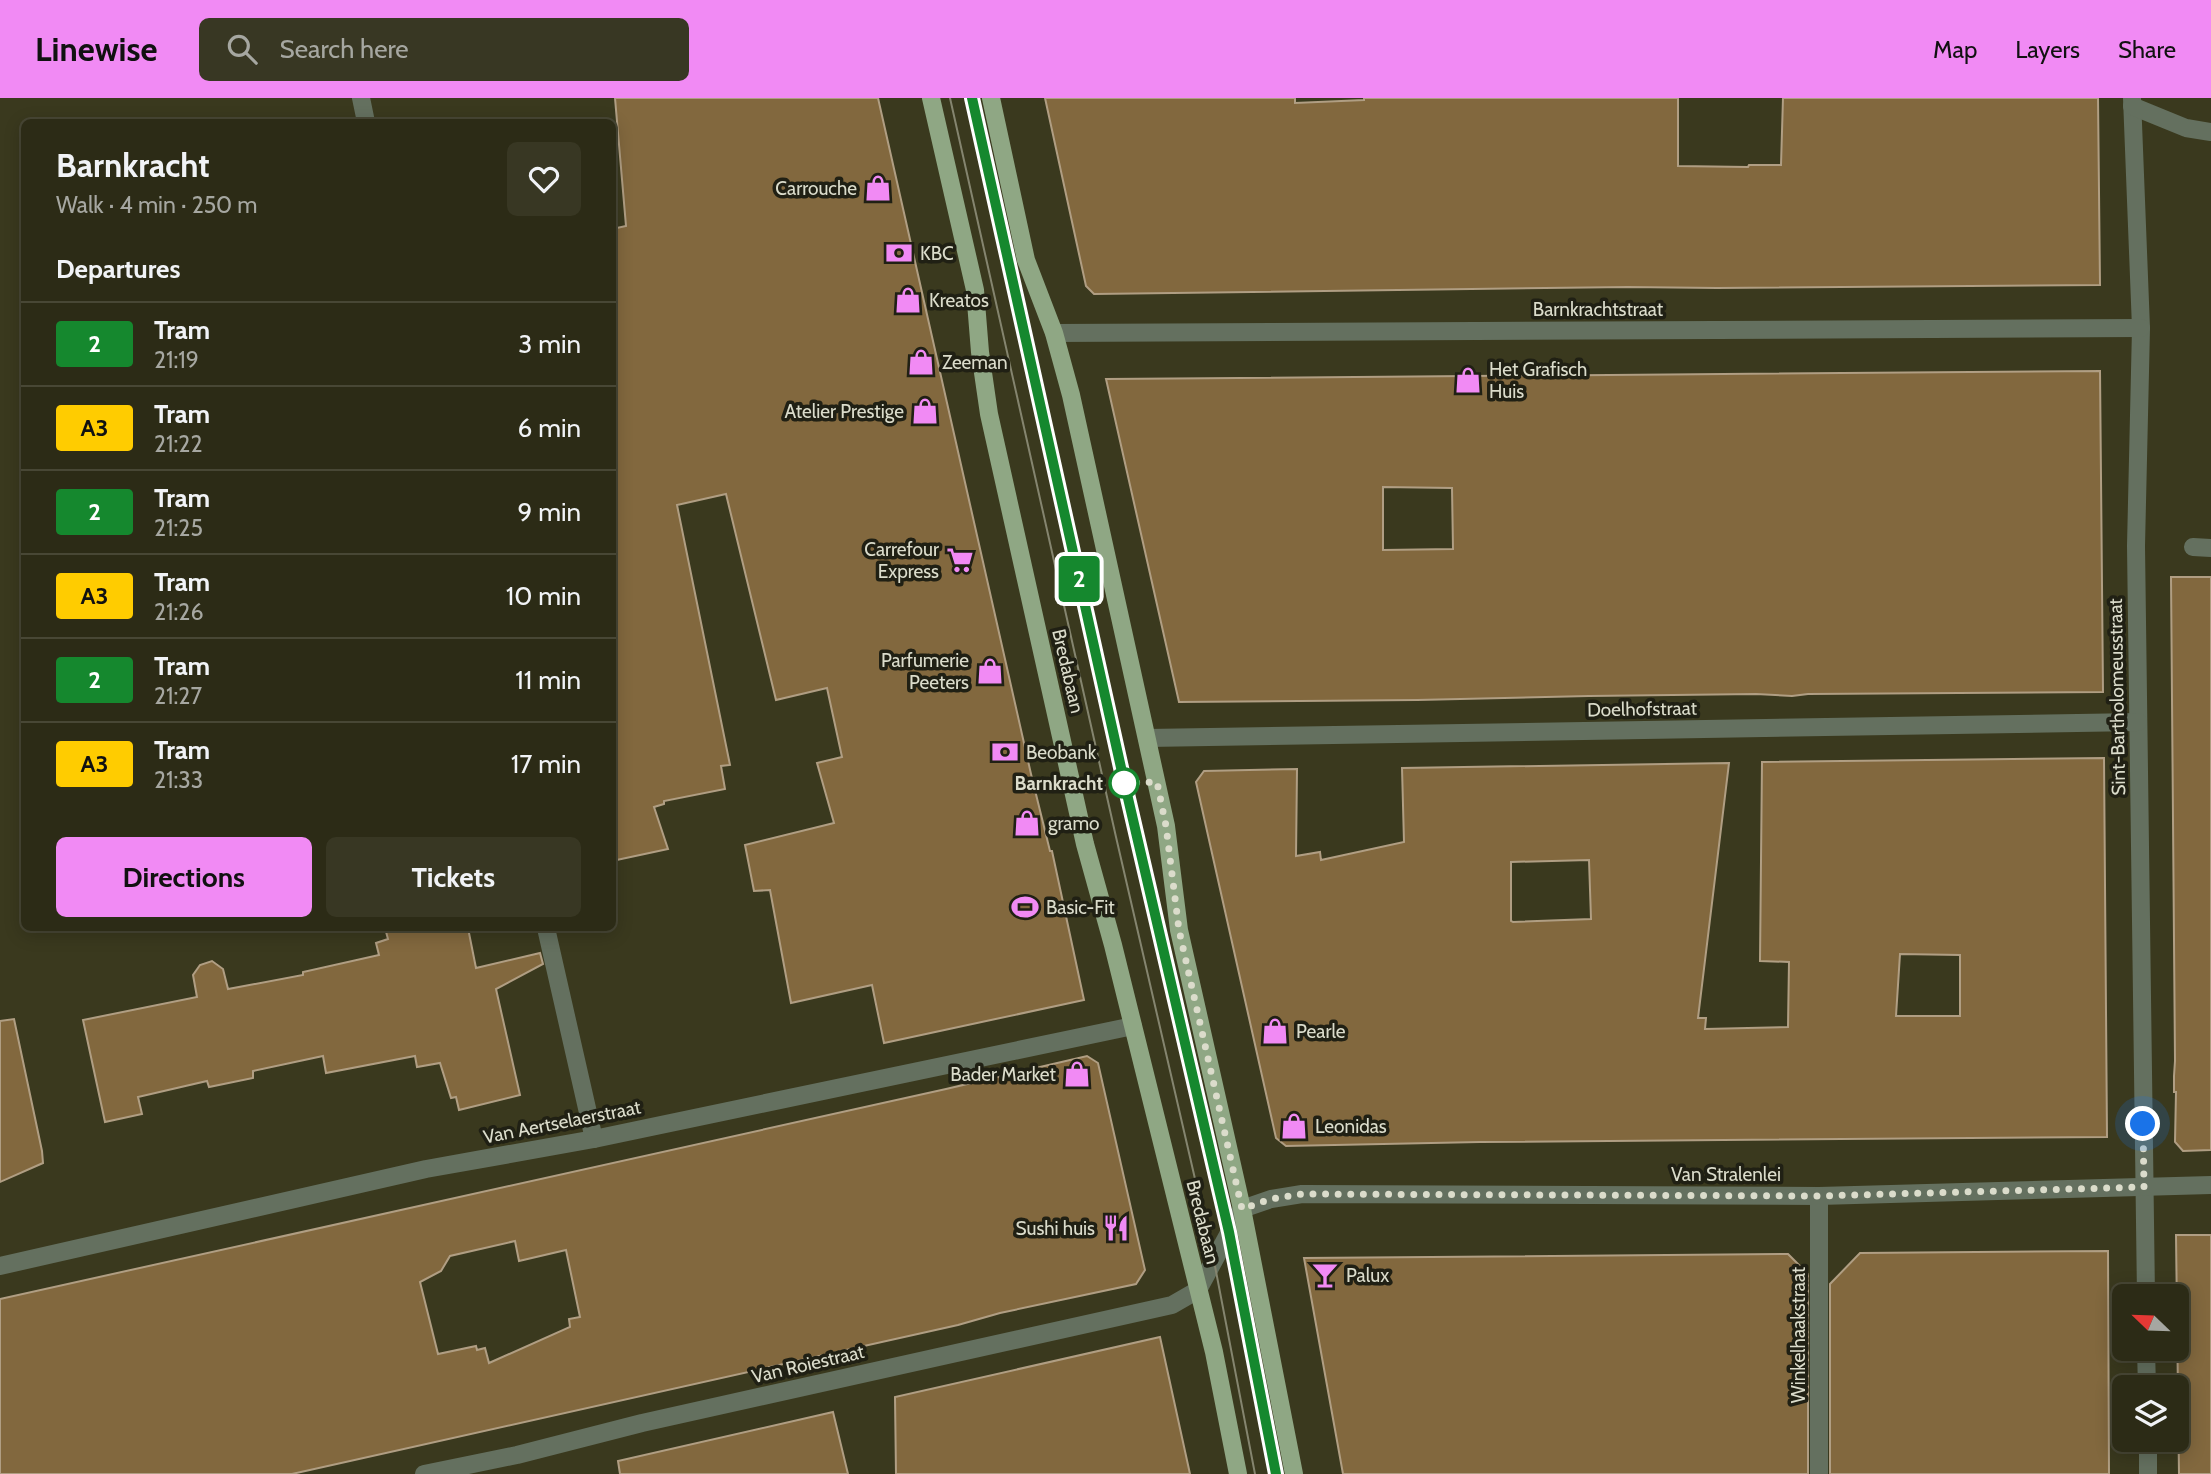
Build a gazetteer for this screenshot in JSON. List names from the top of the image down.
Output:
{
  "streets": {
    "main road": ["Bredabaan"],
    "street": [
      "Barnkrachtstraat",
      "Sint-Bartholomeusstraat",
      "Doelhofstraat",
      "Van Aertselaerstraat",
      "Van Stralenlei",
      "Winkelhaakstraat",
      "Van Roiestraat"
    ]
  },
  "crossings": [
    ["Barnkrachtstraat", "Bredabaan"],
    ["Barnkrachtstraat", "Sint-Bartholomeusstraat"],
    ["Bredabaan", "Doelhofstraat"],
    ["Bredabaan", "Van Aertselaerstraat"],
    ["Bredabaan", "Van Stralenlei"],
    ["Bredabaan", "Van Roiestraat"],
    ["Sint-Bartholomeusstraat", "Doelhofstraat"],
    ["Sint-Bartholomeusstraat", "Van Stralenlei"],
    ["Van Stralenlei", "Winkelhaakstraat"]
  ],
  "places": {
    "shop": [
      "Carrouche",
      "Kreatos",
      "Zeeman",
      "Het Grafisch Huis",
      "Atelier Prestige",
      "Parfumerie Peeters",
      "gramo",
      "Pearle",
      "Bader Market",
      "Leonidas"
    ],
    "bank": ["KBC", "Beobank"],
    "supermarket": ["Carrefour Express"],
    "other": ["Barnkracht"],
    "sports": ["Basic-Fit"],
    "restaurant": ["Sushi huis"],
    "bar": ["Palux"]
  },
  "lines": ["tram line 2"],
  "north": "top left",
  "page": {
    "header": "Linewise",
    "search": "Search here",
    "nav": ["Map", "Layers", "Share"],
    "on_map": "2",
    "heading": [
      ["Barnkracht", "Walk · 4 min · 250 m"],
      "Departures"
    ],
    "list": [
      {
        "mark": "2",
        "name": "Tram",
        "note": "21:19",
        "value": "3 min"
      },
      {
        "mark": "A3",
        "name": "Tram",
        "note": "21:22",
        "value": "6 min"
      },
      {
        "mark": "2",
        "name": "Tram",
        "note": "21:25",
        "value": "9 min"
      },
      {
        "mark": "A3",
        "name": "Tram",
        "note": "21:26",
        "value": "10 min"
      },
      {
        "mark": "2",
        "name": "Tram",
        "note": "21:27",
        "value": "11 min"
      },
      {
        "mark": "A3",
        "name": "Tram",
        "note": "21:33",
        "value": "17 min"
      }
    ],
    "buttons": ["Directions", "Tickets"]
  }
}
